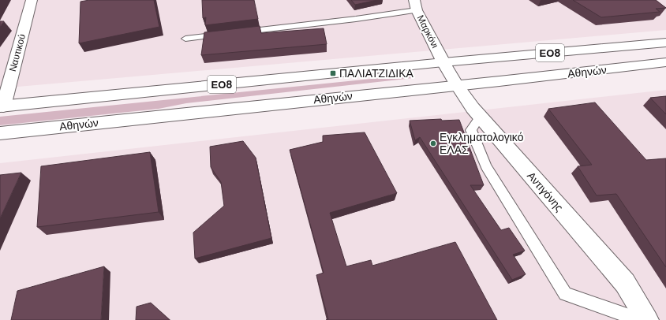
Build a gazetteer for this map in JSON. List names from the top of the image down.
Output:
{
  "streets": {
    "main road": [
      "Μαρκόνι",
      "Ναυτικού",
      "ΕΟ8",
      "Αθηνών",
      "Αντιγόνης"
    ]
  },
  "crossings": [
    ["Μαρκόνι", "Αθηνών"],
    ["Μαρκόνι", "Αντιγόνης"],
    ["Ναυτικού", "Αθηνών"],
    ["Αθηνών", "Αντιγόνης"]
  ],
  "places": {
    "transit": ["ΠΑΛΙΑΤΖΙΔΙΚΑ"],
    "other": ["Εγκληματολογικό ΕΛΑΣ"]
  }
}
